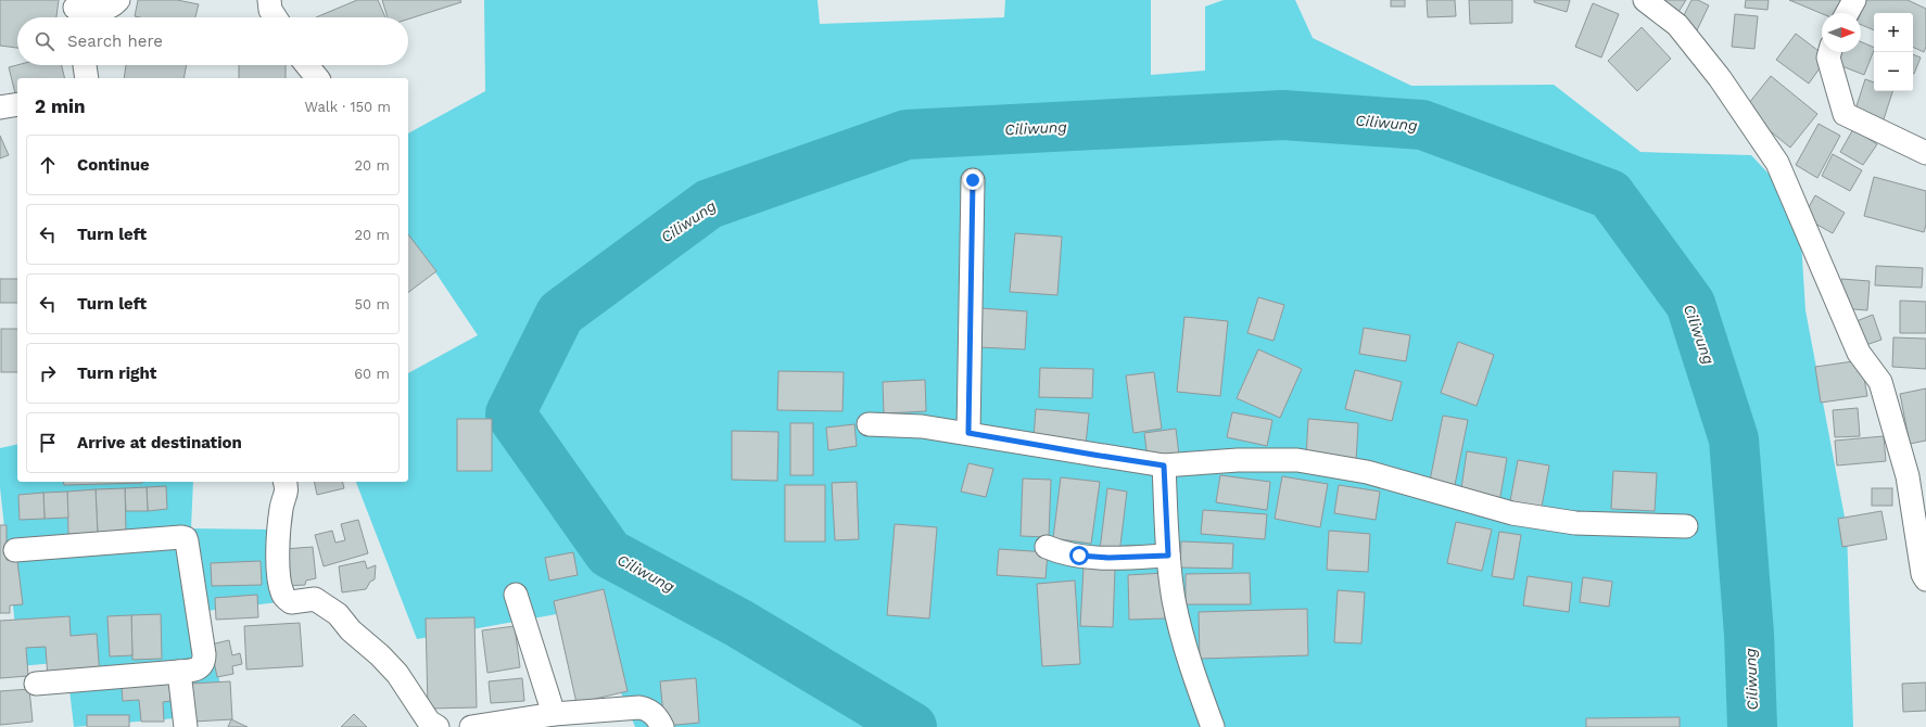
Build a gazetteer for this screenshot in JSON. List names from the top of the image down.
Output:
{
  "water": ["Ciliwung"],
  "north": "right",
  "page": {
    "map_buttons": ["+", "−"],
    "search": "Search here",
    "heading": ["2 min", "Walk · 150 m"],
    "list": [
      ["Continue", "20 m"],
      ["Turn left", "20 m"],
      ["Turn left", "50 m"],
      ["Turn right", "60 m"],
      "Arrive at destination"
    ]
  }
}
